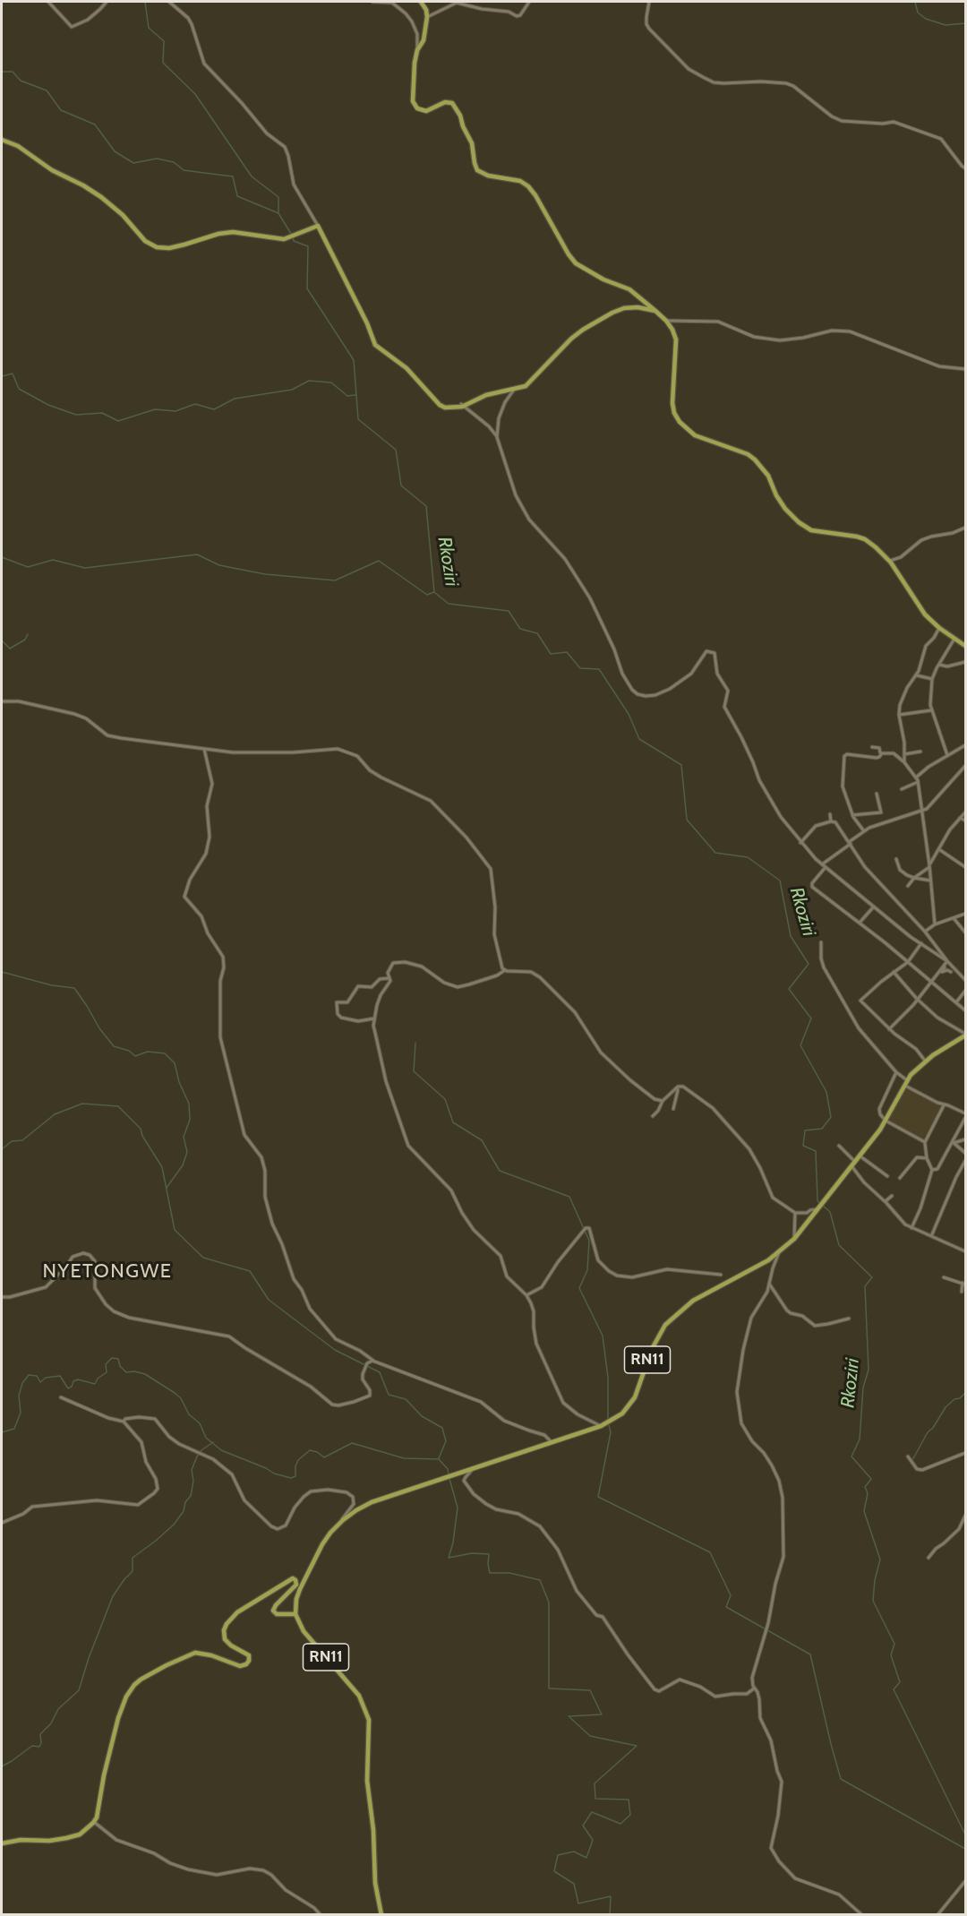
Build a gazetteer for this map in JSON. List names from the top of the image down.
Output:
{
  "streets": {
    "main road": ["RN11"]
  },
  "districts": ["NYETONGWE"],
  "water": ["Rkoziri"]
}
